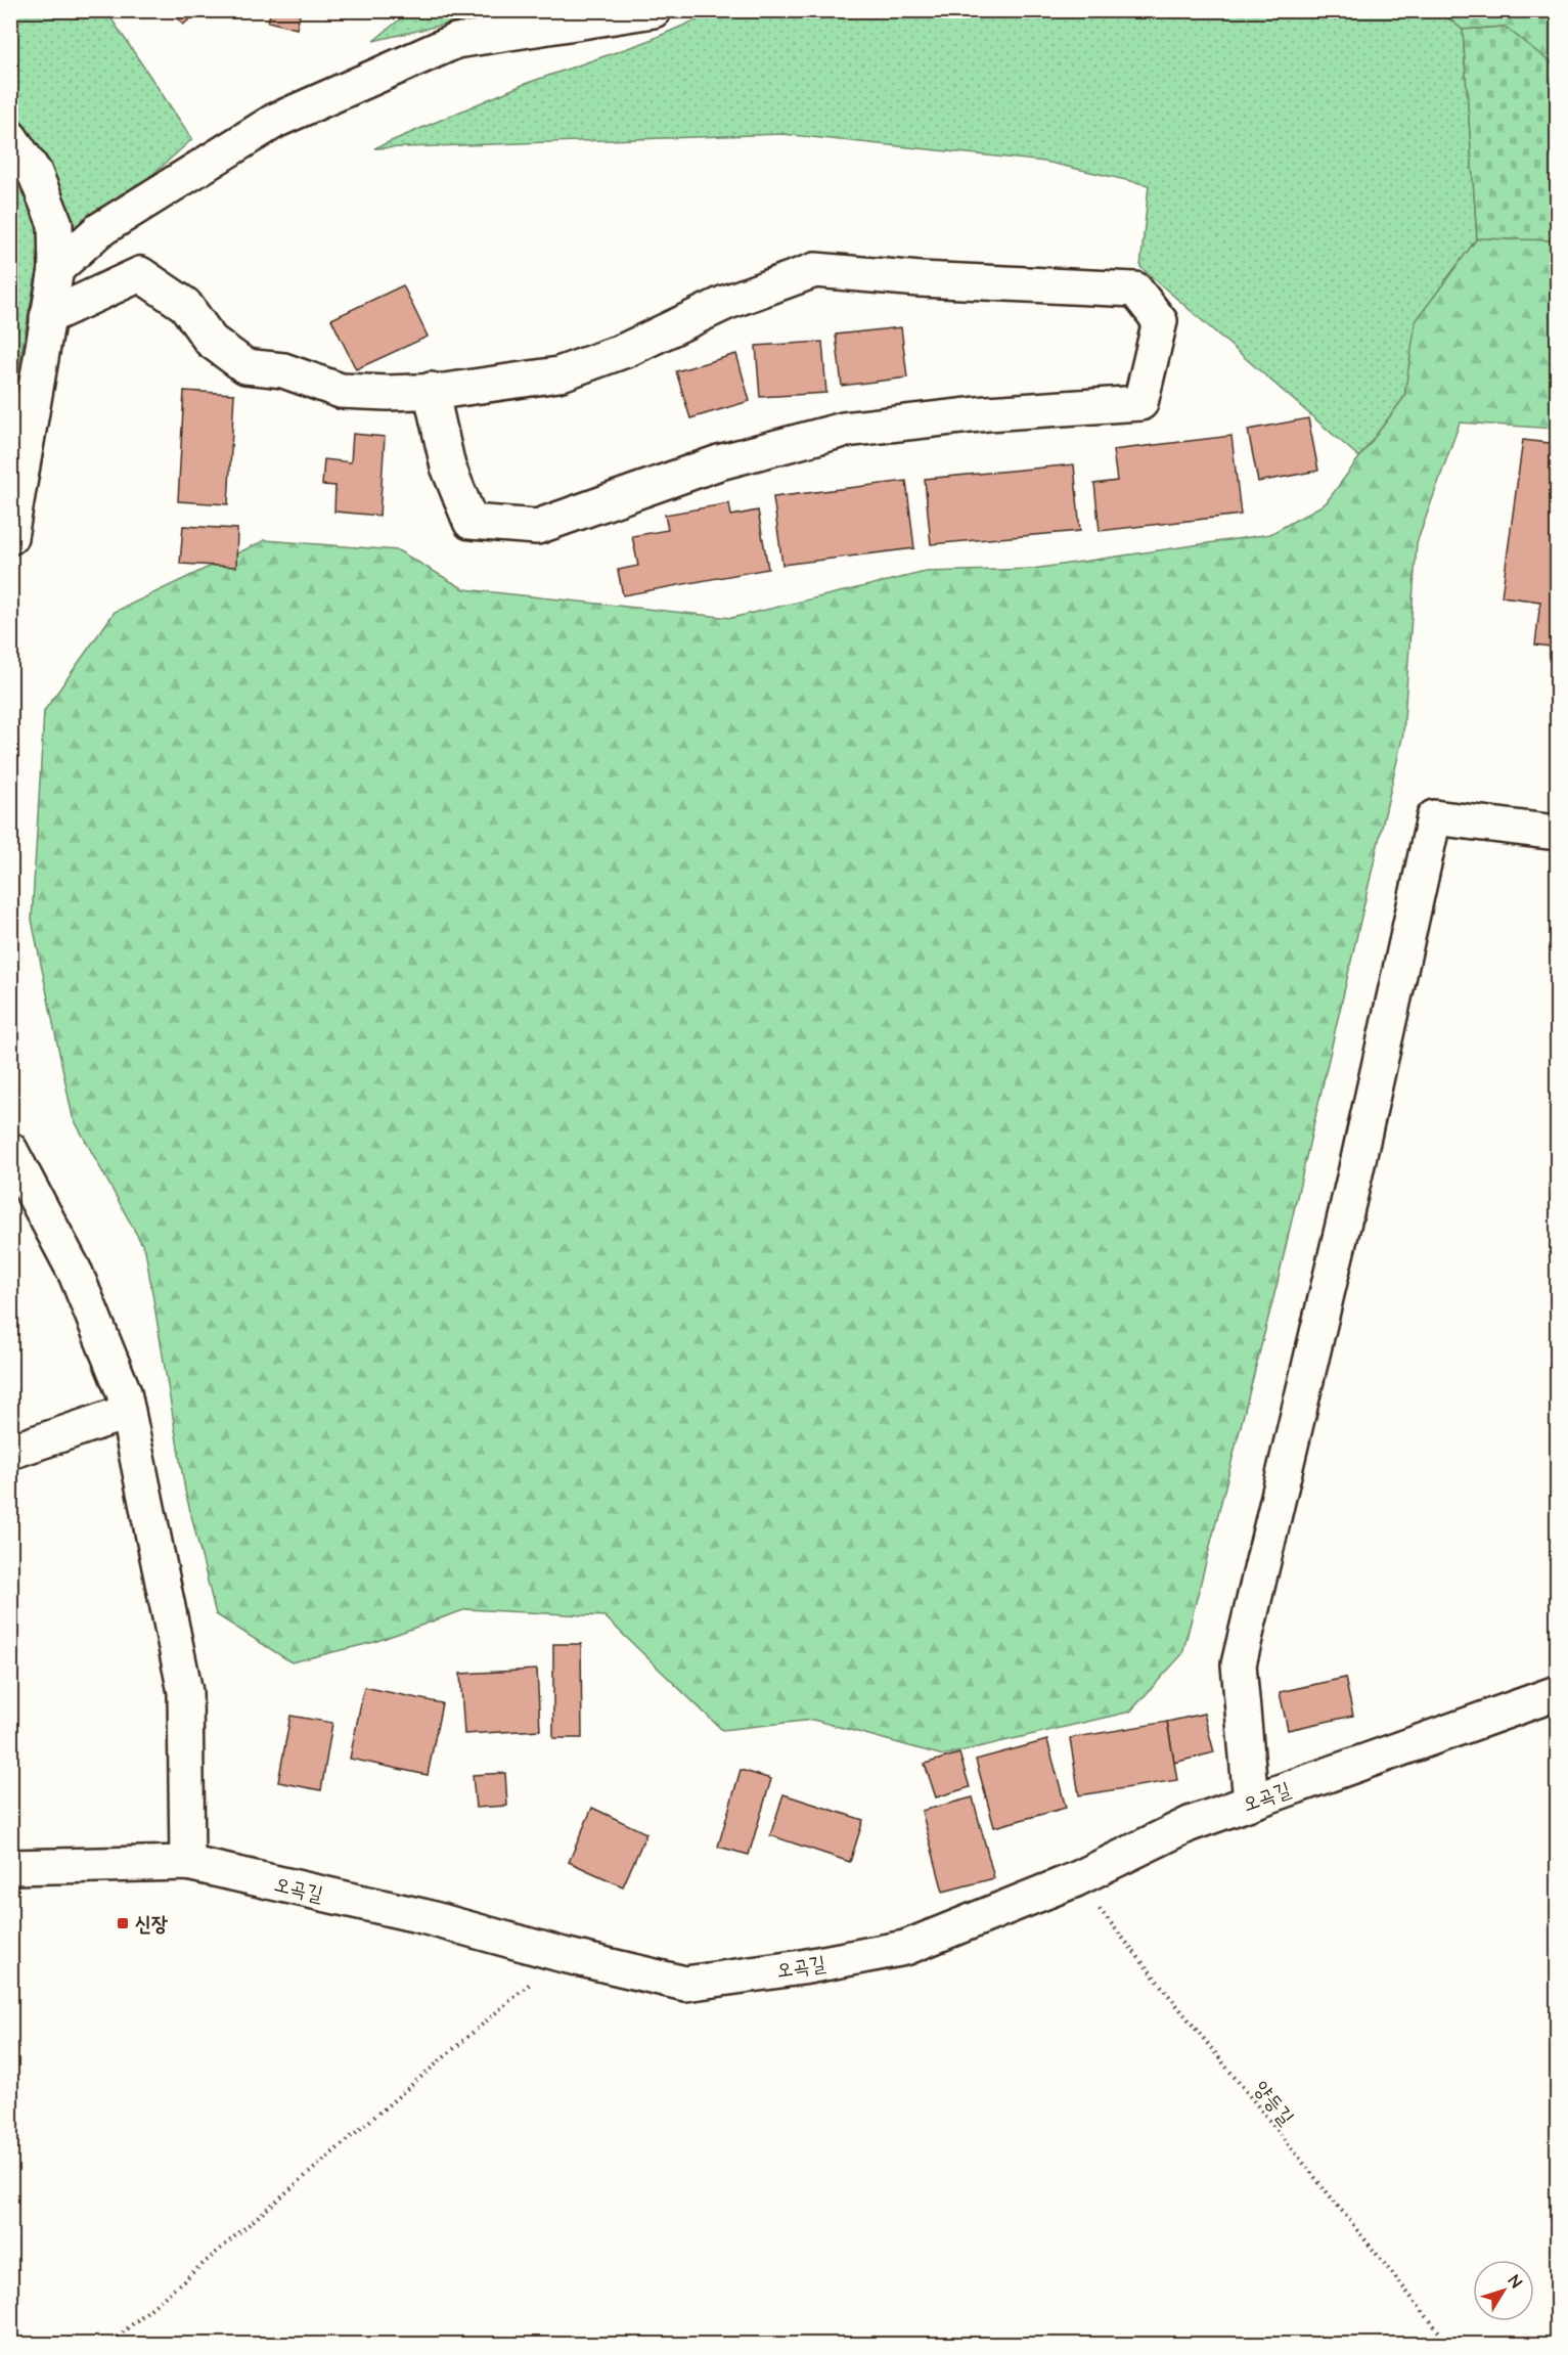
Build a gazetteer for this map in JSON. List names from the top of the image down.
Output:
{
  "streets": {
    "street": ["오곡길"],
    "path": ["양등길"]
  },
  "crossings": [
    ["오곡길", "양등길"]
  ],
  "places": {
    "transit": ["신장"]
  },
  "north": "top right"
}
